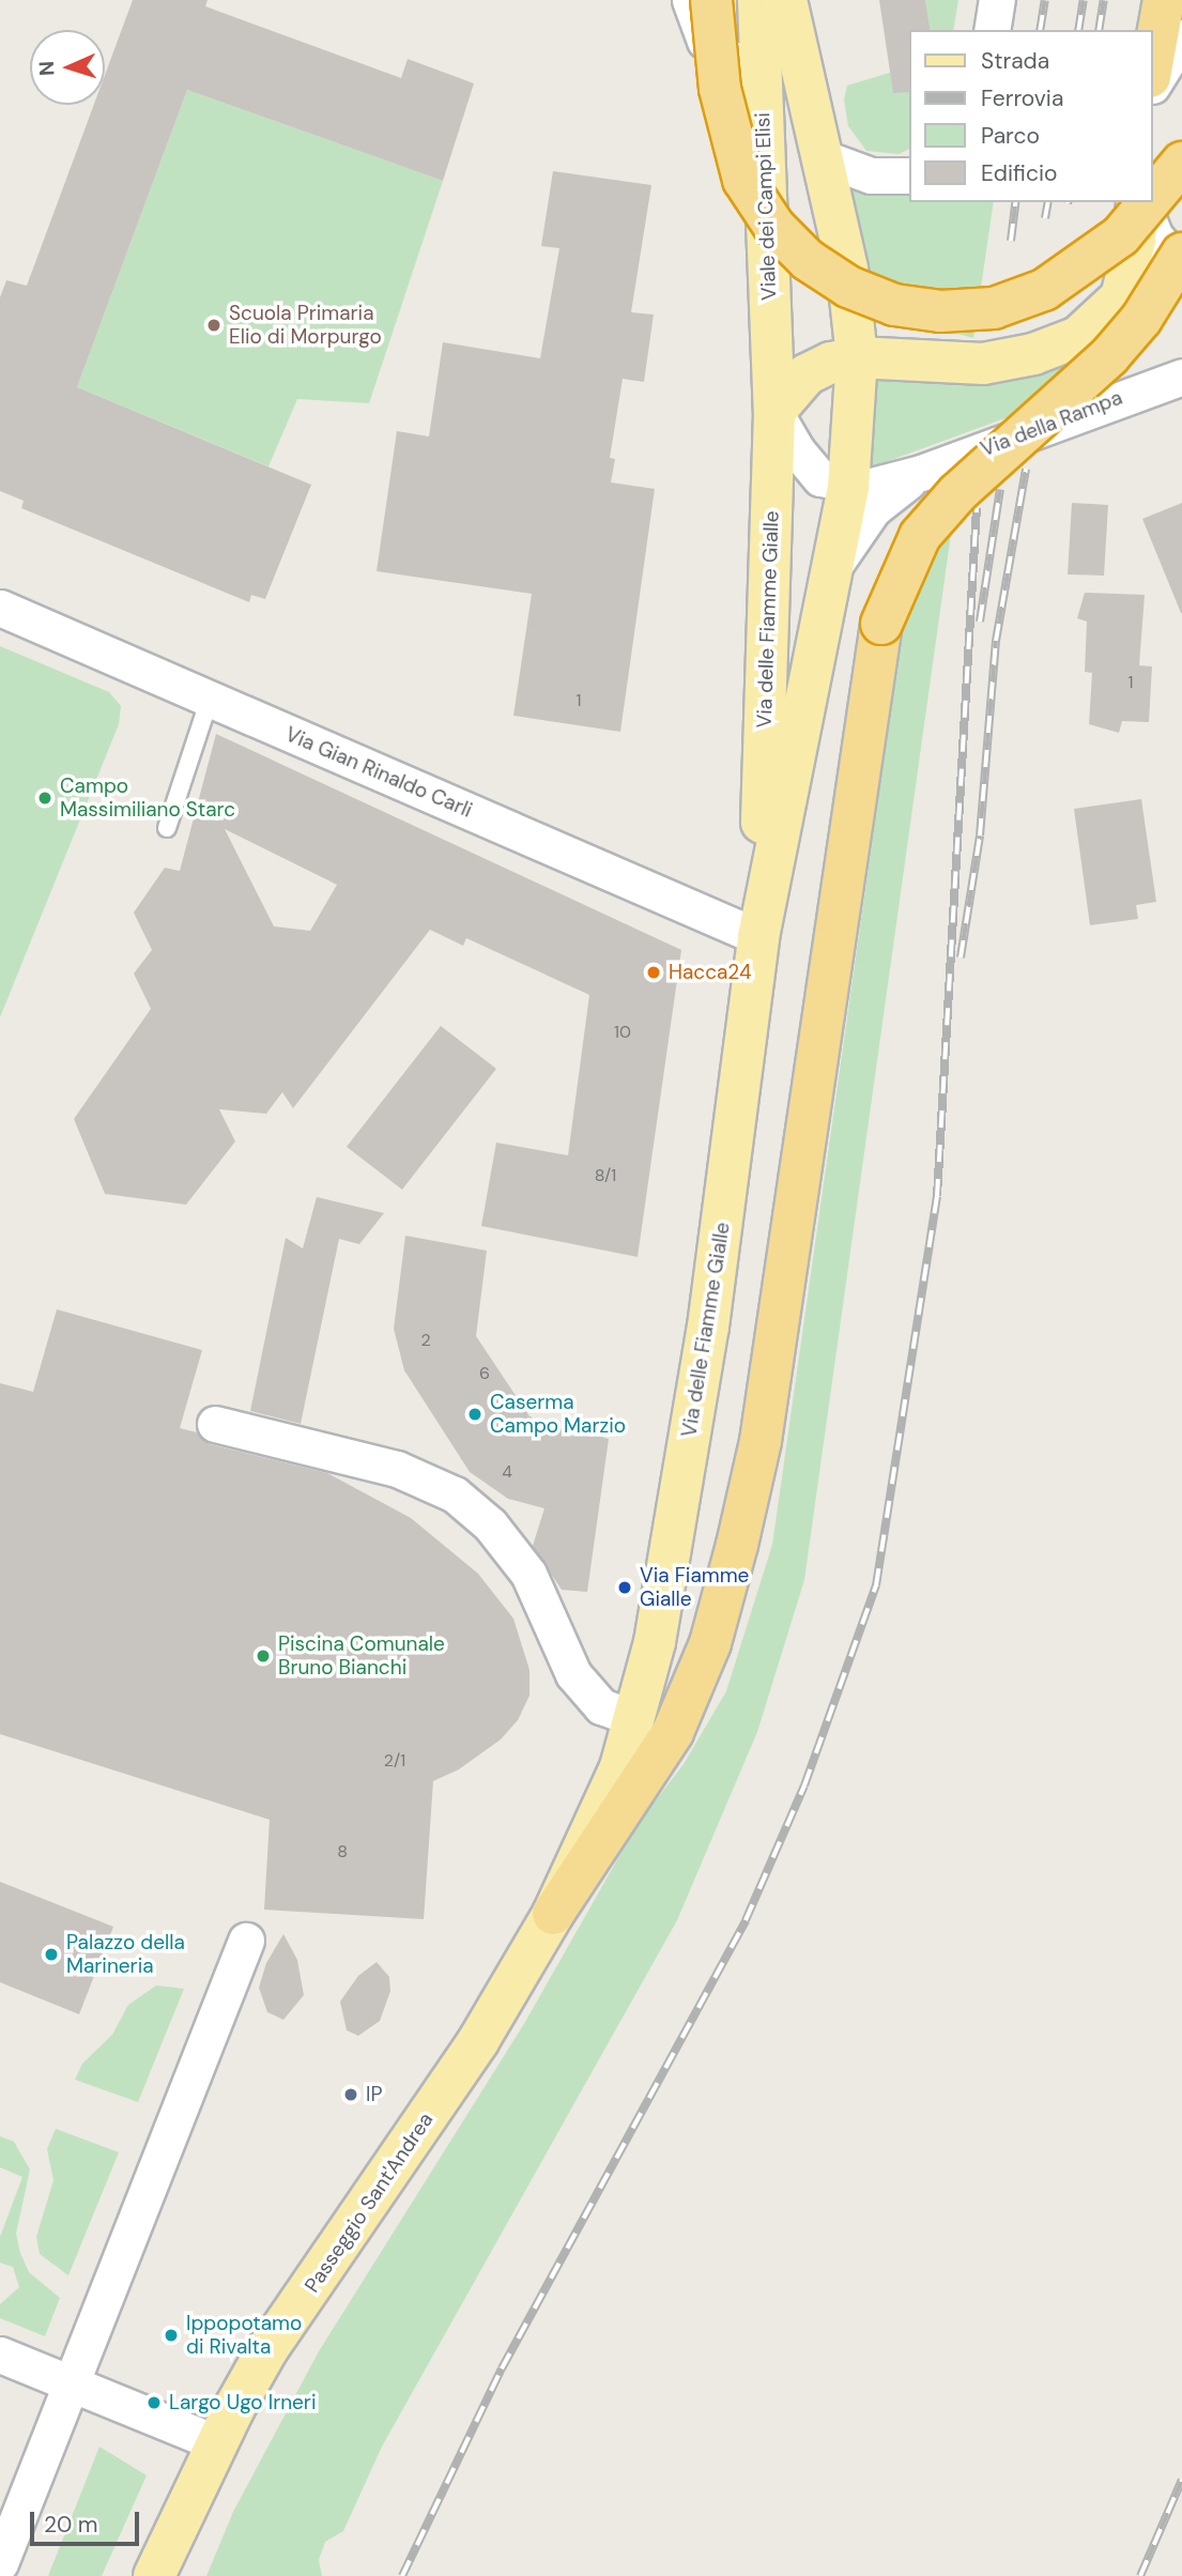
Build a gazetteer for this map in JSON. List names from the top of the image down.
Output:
{
  "streets": {
    "main road": ["Viale dei Campi Elisi", "Via delle Fiamme Gialle", "Passeggio Sant'Andrea"],
    "street": ["Via della Rampa", "Via Gian Rinaldo Carli"]
  },
  "crossings": [
    ["Viale dei Campi Elisi", "Via delle Fiamme Gialle"],
    ["Via della Rampa", "Via delle Fiamme Gialle"],
    ["Via delle Fiamme Gialle", "Via Gian Rinaldo Carli"],
    ["Via delle Fiamme Gialle", "Passeggio Sant'Andrea"]
  ],
  "places": [
    "Scuola Primaria Elio di Morpurgo",
    "Campo Massimiliano Starc",
    "Hacca24",
    "Caserma Campo Marzio",
    "Via Fiamme Gialle",
    "Piscina Comunale Bruno Bianchi",
    "Palazzo della Marineria",
    "IP",
    "Ippopotamo di Rivalta",
    "Largo Ugo Irneri"
  ],
  "house_numbers": [
    "1",
    "1",
    "10",
    "8/1",
    "2",
    "6",
    "4",
    "2/1",
    "8"
  ],
  "legend": [
    "Strada",
    "Ferrovia",
    "Parco",
    "Edificio"
  ],
  "scale_bar": "20 m",
  "north": "left"
}
